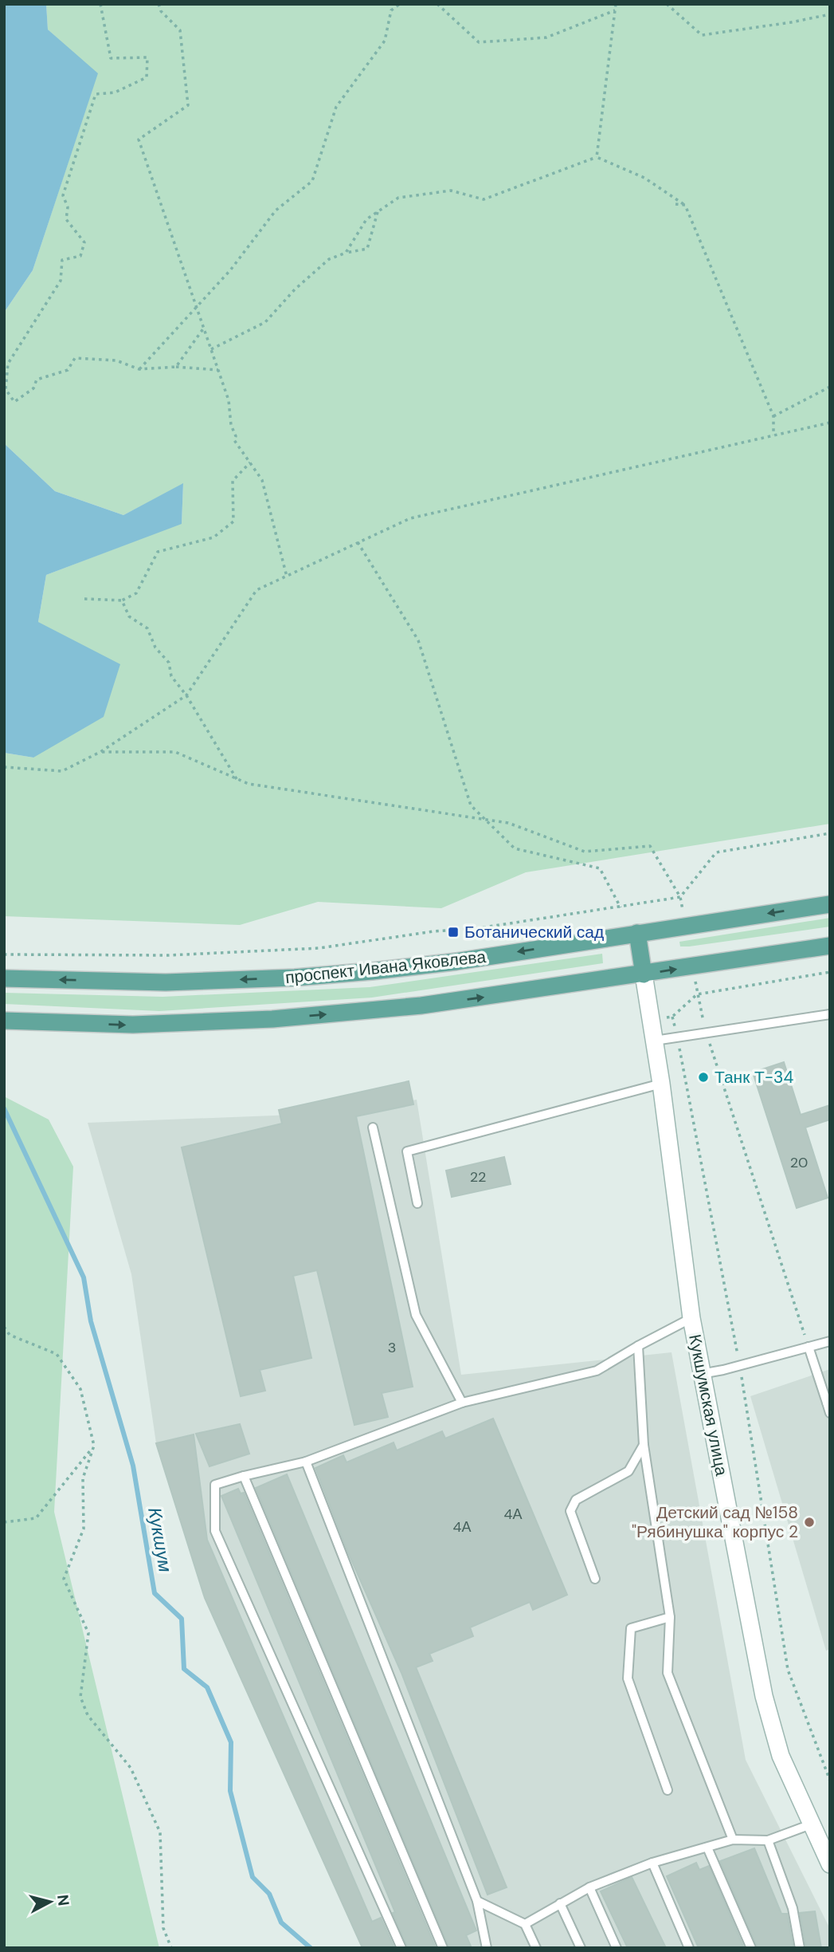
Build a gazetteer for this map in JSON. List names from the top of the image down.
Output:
{
  "streets": {
    "main road": ["проспект Ивана Яковлева", "Кукшумская улица"]
  },
  "crossings": [
    ["проспект Ивана Яковлева", "Кукшумская улица"]
  ],
  "water": ["Кукшум"],
  "places": {
    "transit": ["Ботанический сад"],
    "other": ["Танк Т-34", "Детский сад №158 \"Рябинушка\" корпус 2"]
  },
  "house_numbers": [
    "20",
    "22",
    "3",
    "4А",
    "4А"
  ],
  "north": "right"
}
